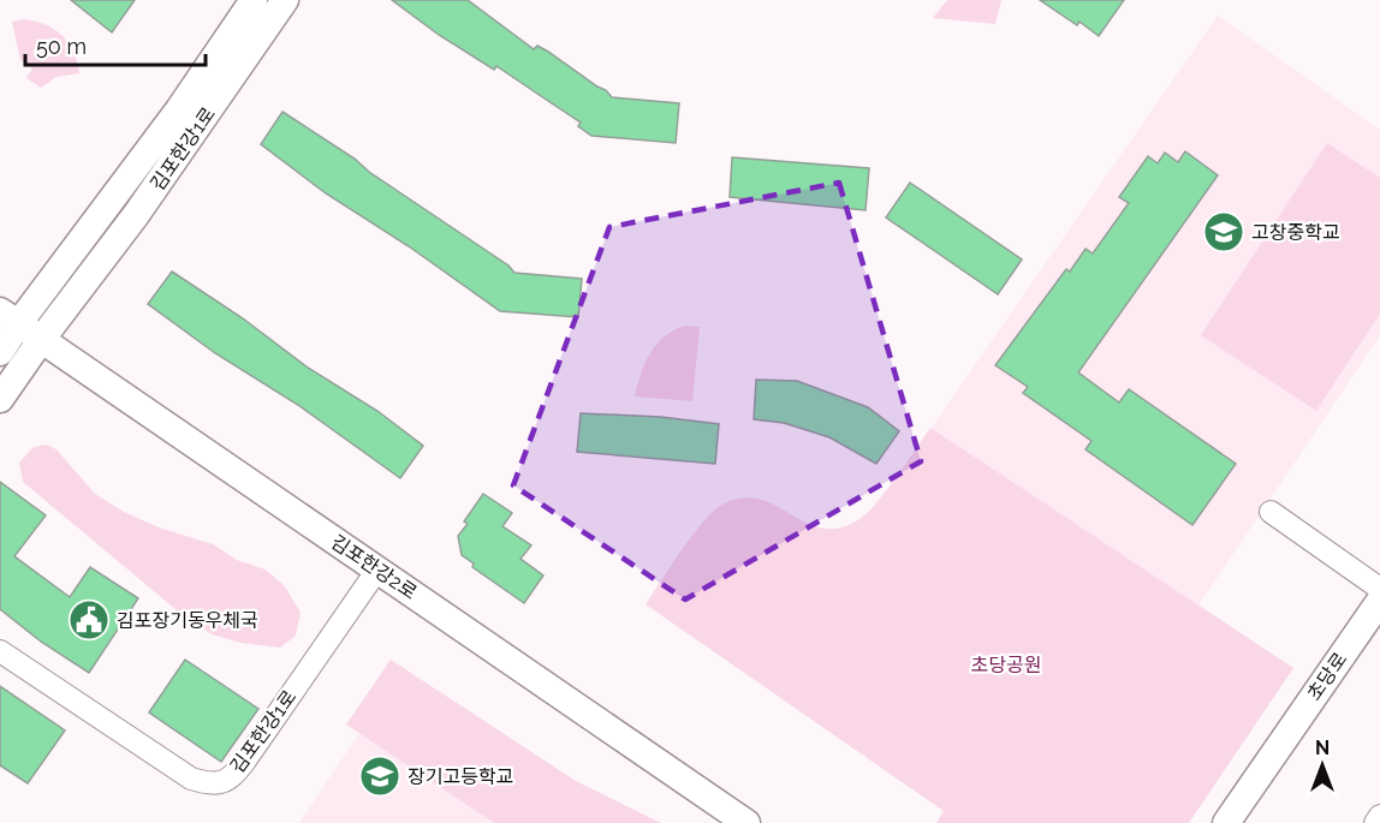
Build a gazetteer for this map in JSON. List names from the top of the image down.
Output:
{
  "streets": {
    "street": ["김포한강1로", "김포한강2로", "초당로"]
  },
  "crossings": [
    ["김포한강1로", "김포한강2로"]
  ],
  "parks": ["초당공원"],
  "places": {
    "school or university": ["고창중학교", "장기고등학교"],
    "public building": ["김포장기동우체국"]
  },
  "scale_bar": "50 m",
  "north": "top"
}
